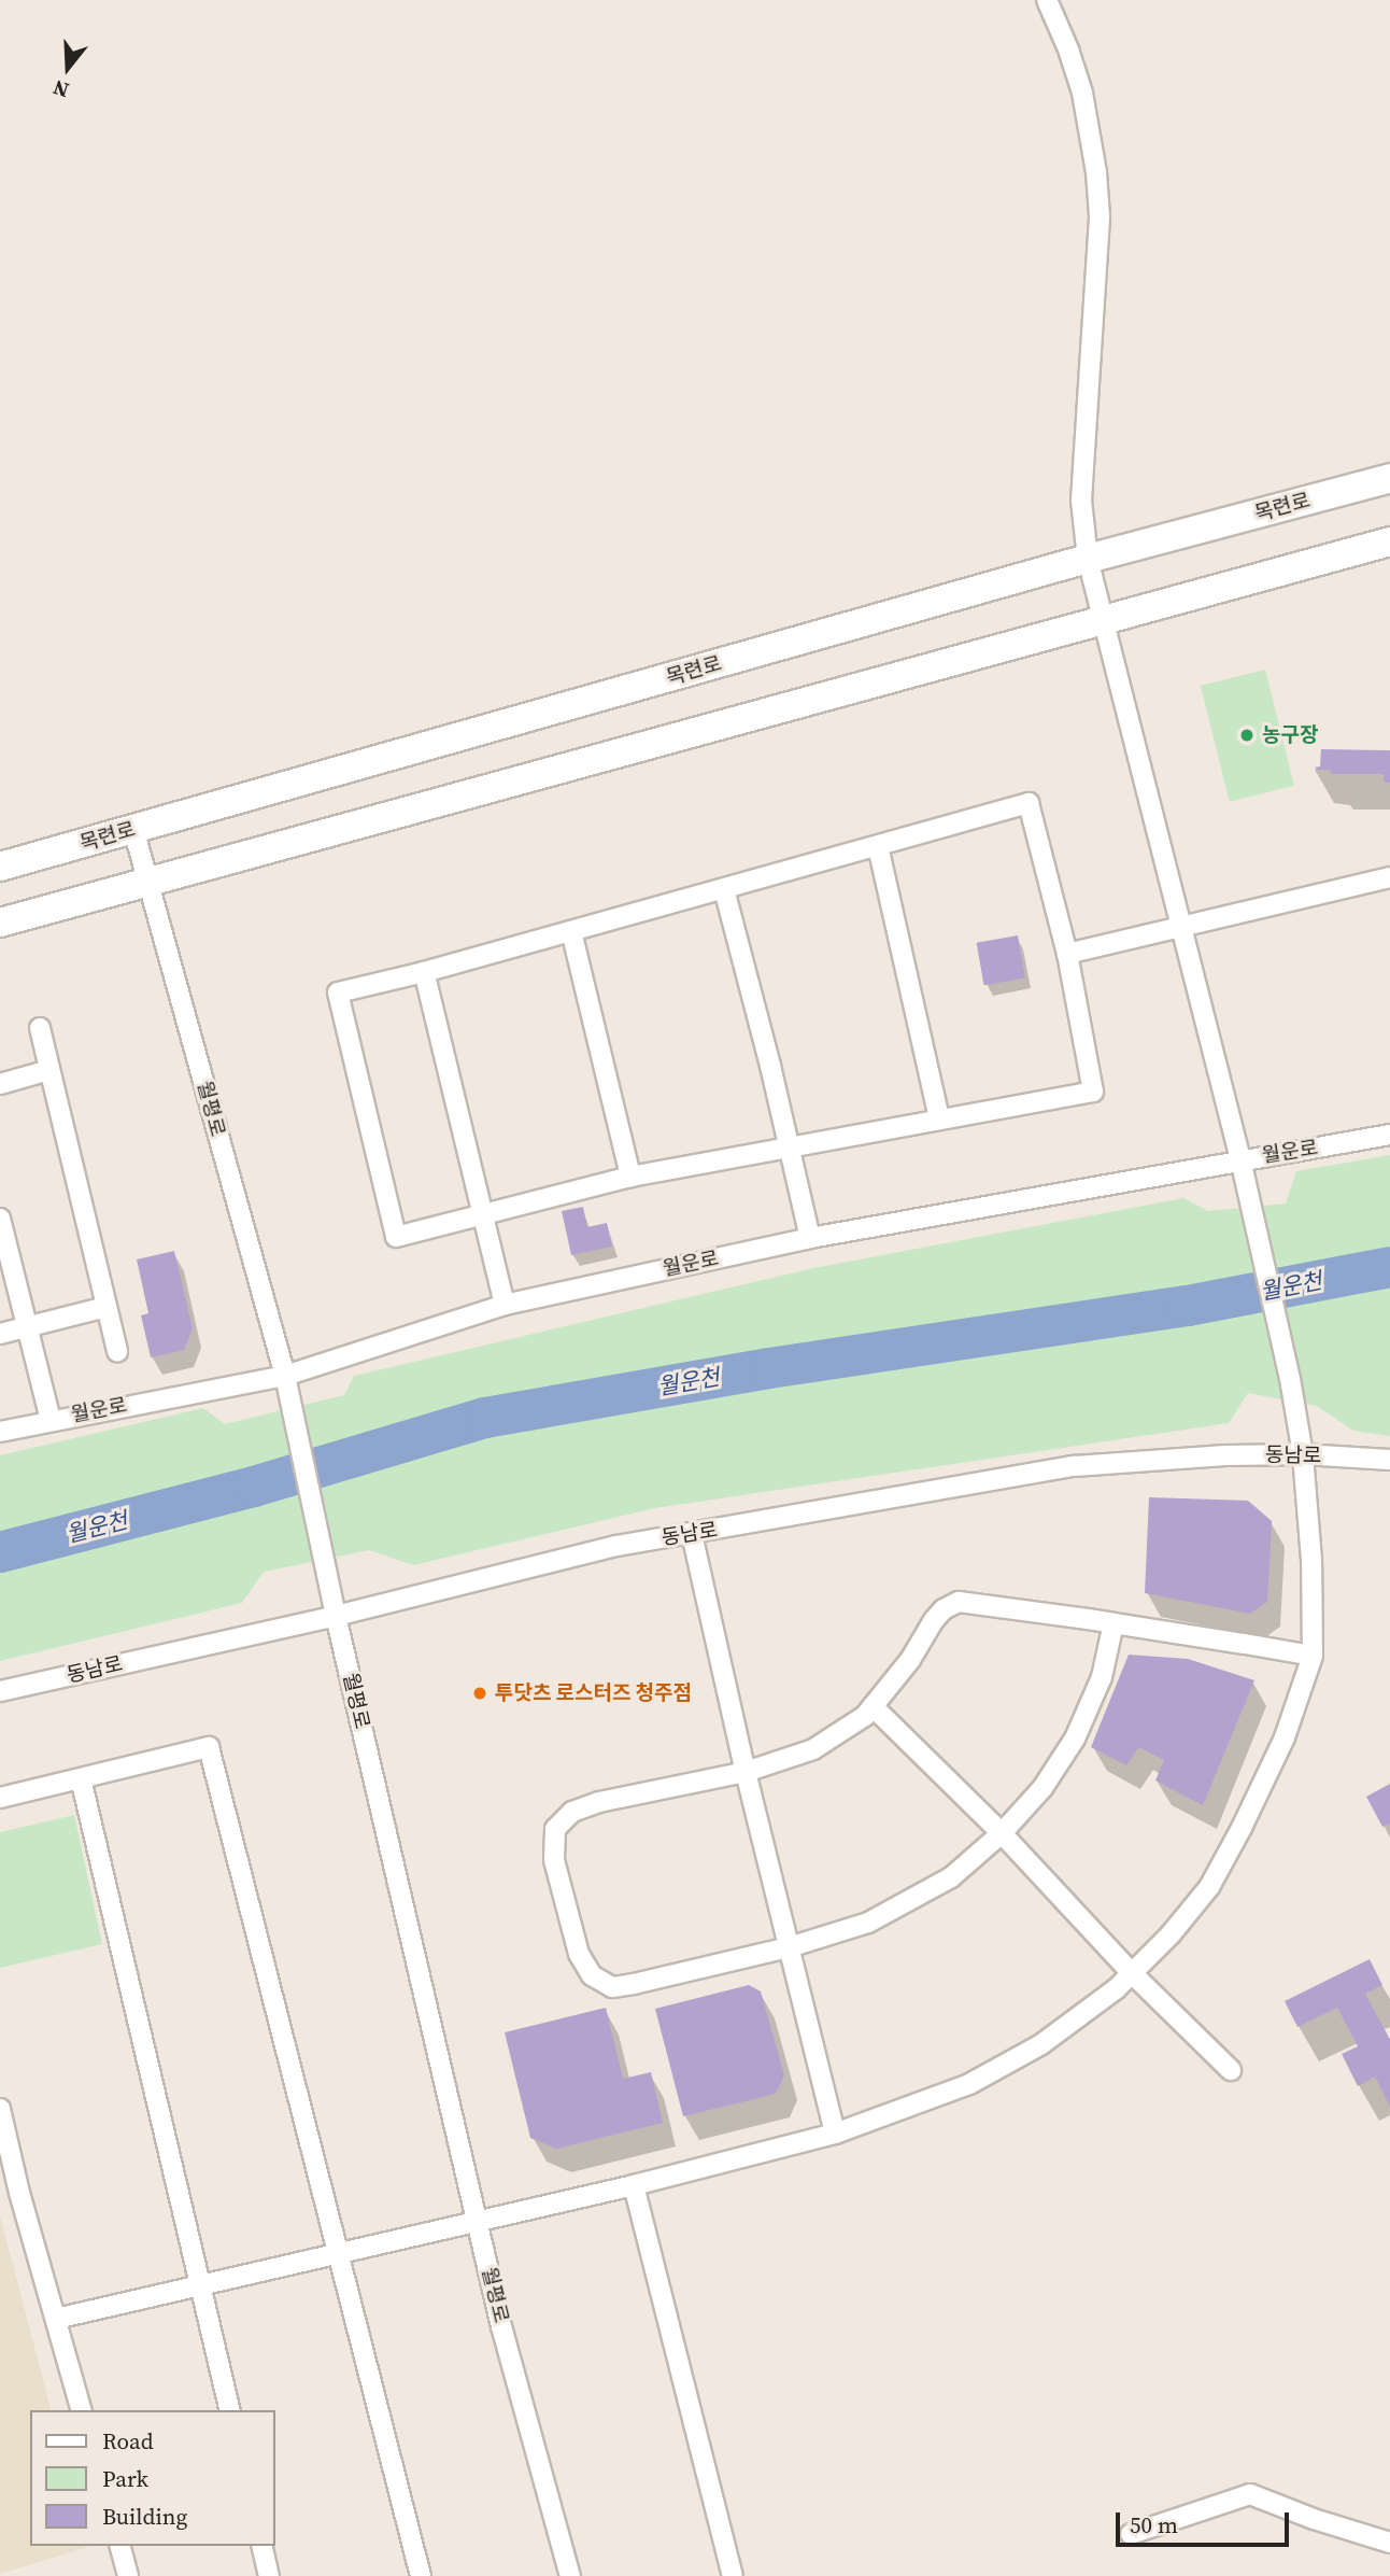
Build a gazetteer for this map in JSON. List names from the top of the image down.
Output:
{
  "streets": {
    "street": [
      "목련로",
      "월평로",
      "월운로",
      "동남로"
    ]
  },
  "crossings": [
    ["목련로", "월평로"],
    ["월평로", "월운로"],
    ["월평로", "동남로"]
  ],
  "water": ["월운천"],
  "places": ["농구장", "투닷츠 로스터즈 청주점"],
  "legend": ["Road", "Park", "Building"],
  "scale_bar": "50 m",
  "north": "bottom"
}
